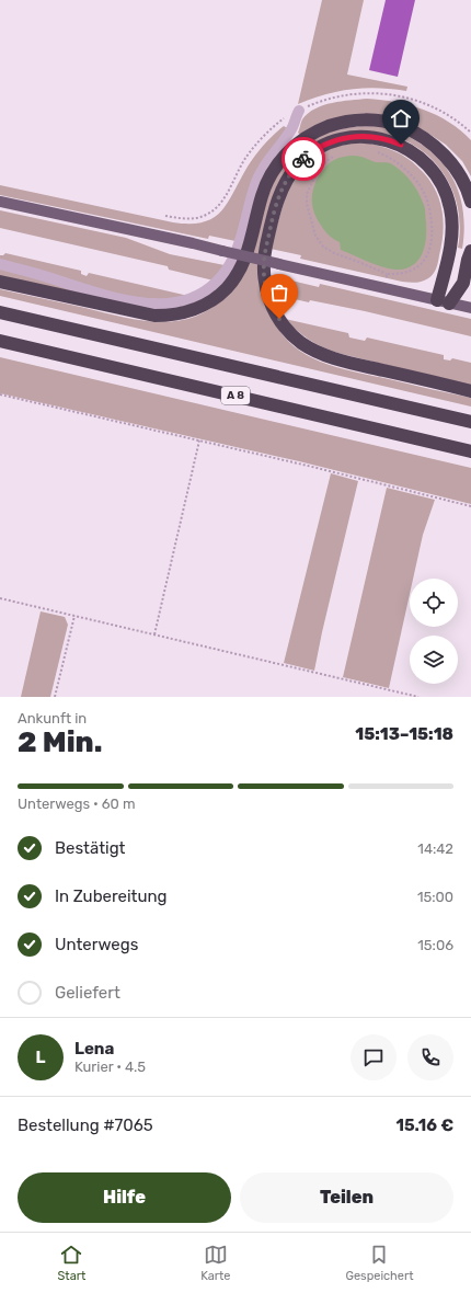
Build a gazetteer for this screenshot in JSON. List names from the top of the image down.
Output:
{
  "streets": {
    "highway": ["A 8"]
  },
  "page": {
    "heading": ["2 Min.", "Ankunft in", "15:13–15:18"],
    "panel": [
      "Lena",
      "Kurier · 4.5",
      "Bestellung #7065",
      "15.16 €"
    ],
    "bar": "Unterwegs · 60 m",
    "list": [
      ["Bestätigt", "14:42"],
      ["In Zubereitung", "15:00"],
      ["Unterwegs", "15:06"],
      "Geliefert"
    ],
    "round": "L",
    "buttons": ["Hilfe", "Teilen"],
    "tabs": ["Start", "Karte", "Gespeichert"]
  }
}
